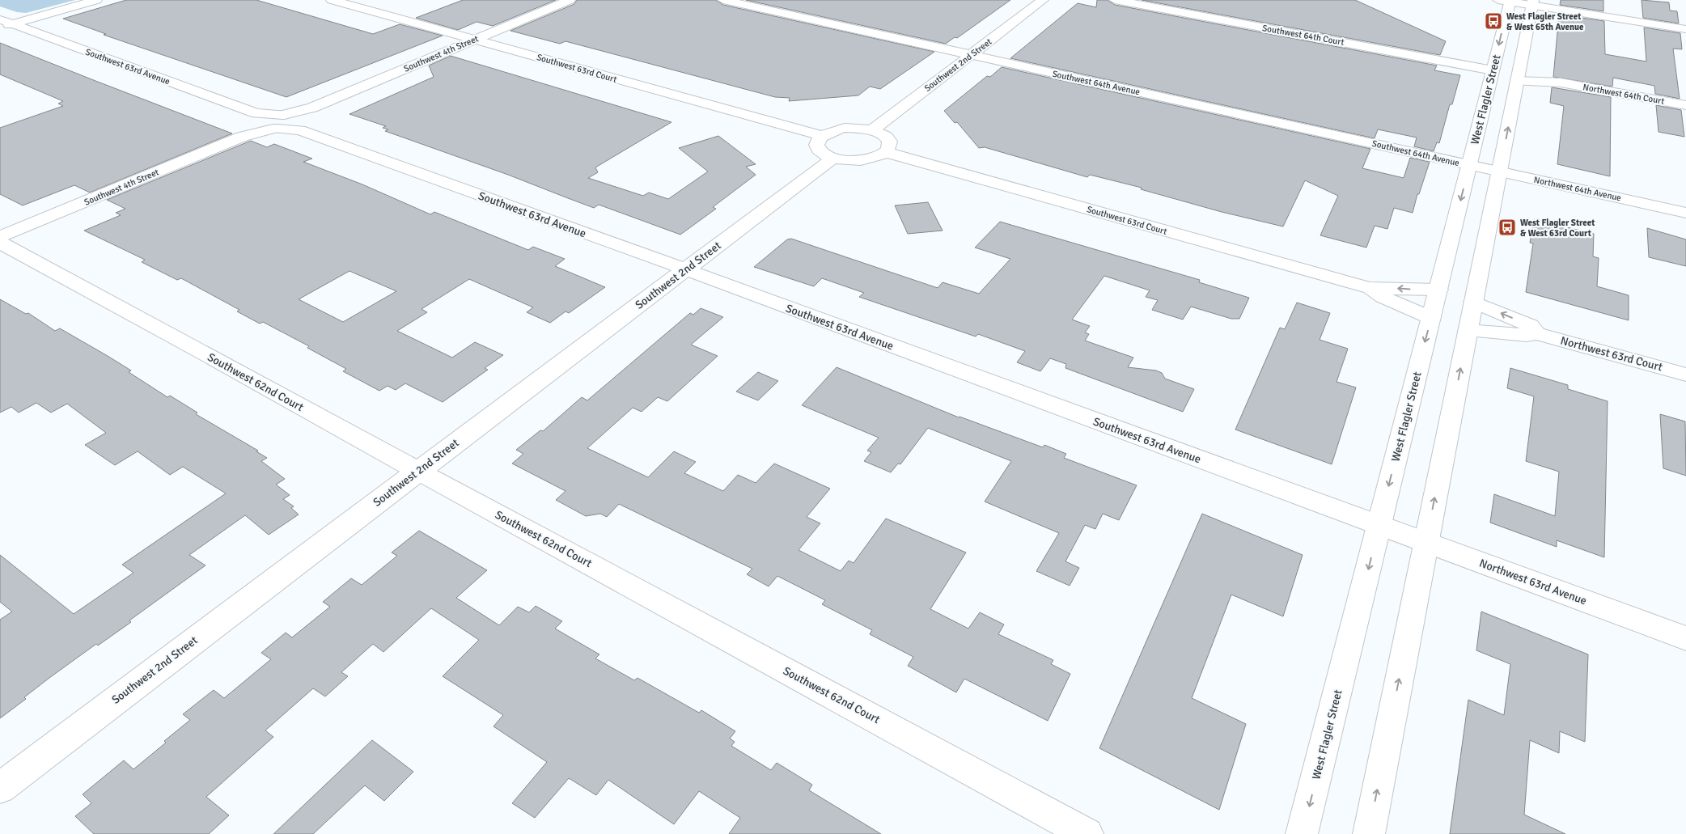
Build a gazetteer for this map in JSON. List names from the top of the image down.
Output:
{
  "streets": {
    "street": [
      "Southwest 64th Court",
      "Southwest 4th Street",
      "Southwest 2nd Street",
      "Southwest 63rd Avenue",
      "Southwest 63rd Court",
      "Southwest 64th Avenue",
      "Northwest 64th Court",
      "West Flagler Street",
      "Northwest 64th Avenue",
      "Northwest 63rd Court",
      "Southwest 62nd Court",
      "Northwest 63rd Avenue"
    ]
  },
  "crossings": [
    ["Southwest 64th Court", "West Flagler Street"],
    ["Southwest 4th Street", "Southwest 63rd Avenue"],
    ["Southwest 4th Street", "Southwest 63rd Court"],
    ["Southwest 2nd Street", "Southwest 63rd Avenue"],
    ["Southwest 2nd Street", "Southwest 64th Avenue"],
    ["Southwest 2nd Street", "Southwest 62nd Court"],
    ["Southwest 63rd Avenue", "West Flagler Street"],
    ["Southwest 63rd Avenue", "Northwest 63rd Avenue"],
    ["Southwest 63rd Court", "West Flagler Street"],
    ["Southwest 64th Avenue", "West Flagler Street"],
    ["Southwest 64th Avenue", "Northwest 64th Avenue"],
    ["West Flagler Street", "Northwest 64th Avenue"],
    ["West Flagler Street", "Northwest 63rd Avenue"]
  ],
  "places": {
    "bus stop": ["West Flagler Street & West 65th Avenue", "West Flagler Street & West 63rd Court"]
  }
}
